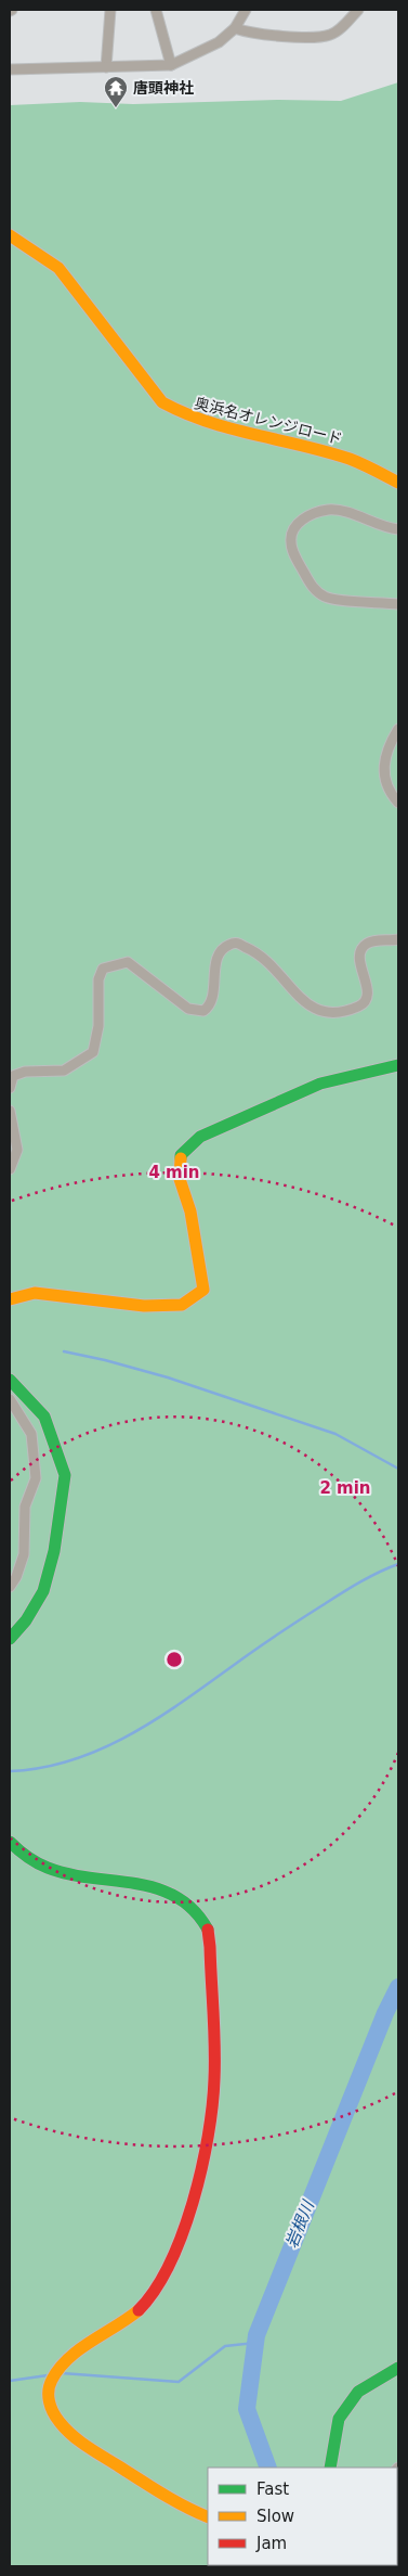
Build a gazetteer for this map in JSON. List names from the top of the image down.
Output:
{
  "streets": {
    "street": ["奥浜名オレンジロード"]
  },
  "water": ["岩根川"],
  "places": {
    "temple": ["唐頭神社"]
  },
  "legend": ["Fast", "Slow", "Jam"],
  "rings": ["4 min", "2 min"]
}
